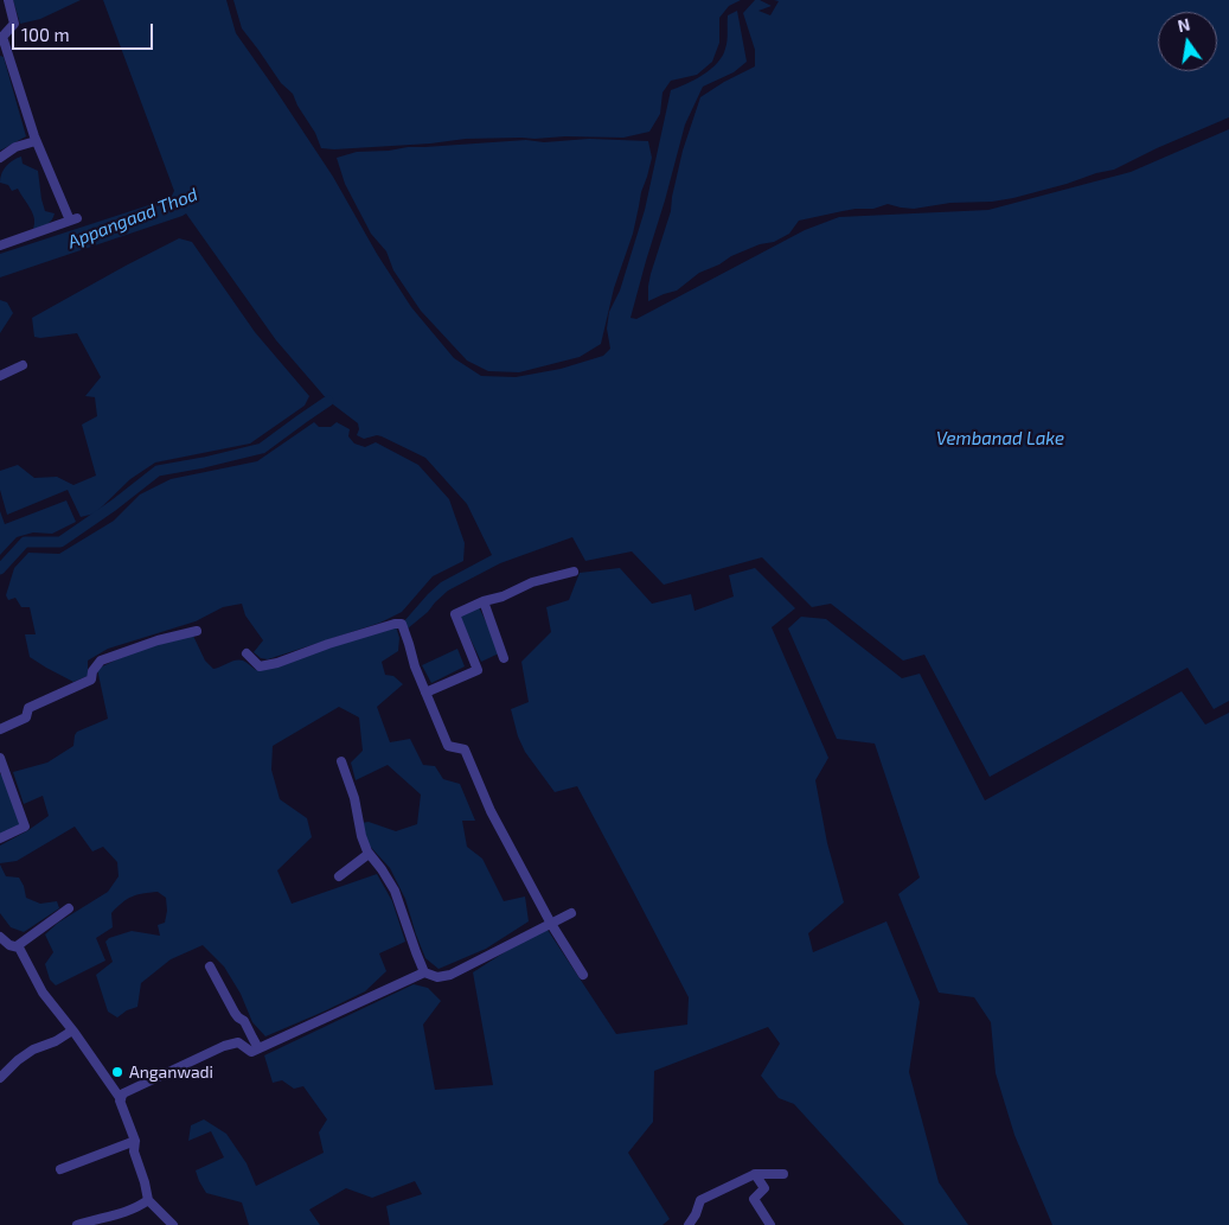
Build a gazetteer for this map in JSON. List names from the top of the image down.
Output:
{
  "water": ["Appangaad Thod", "Vembanad Lake"],
  "places": ["Anganwadi"],
  "scale_bar": "100 m",
  "north": "top"
}
